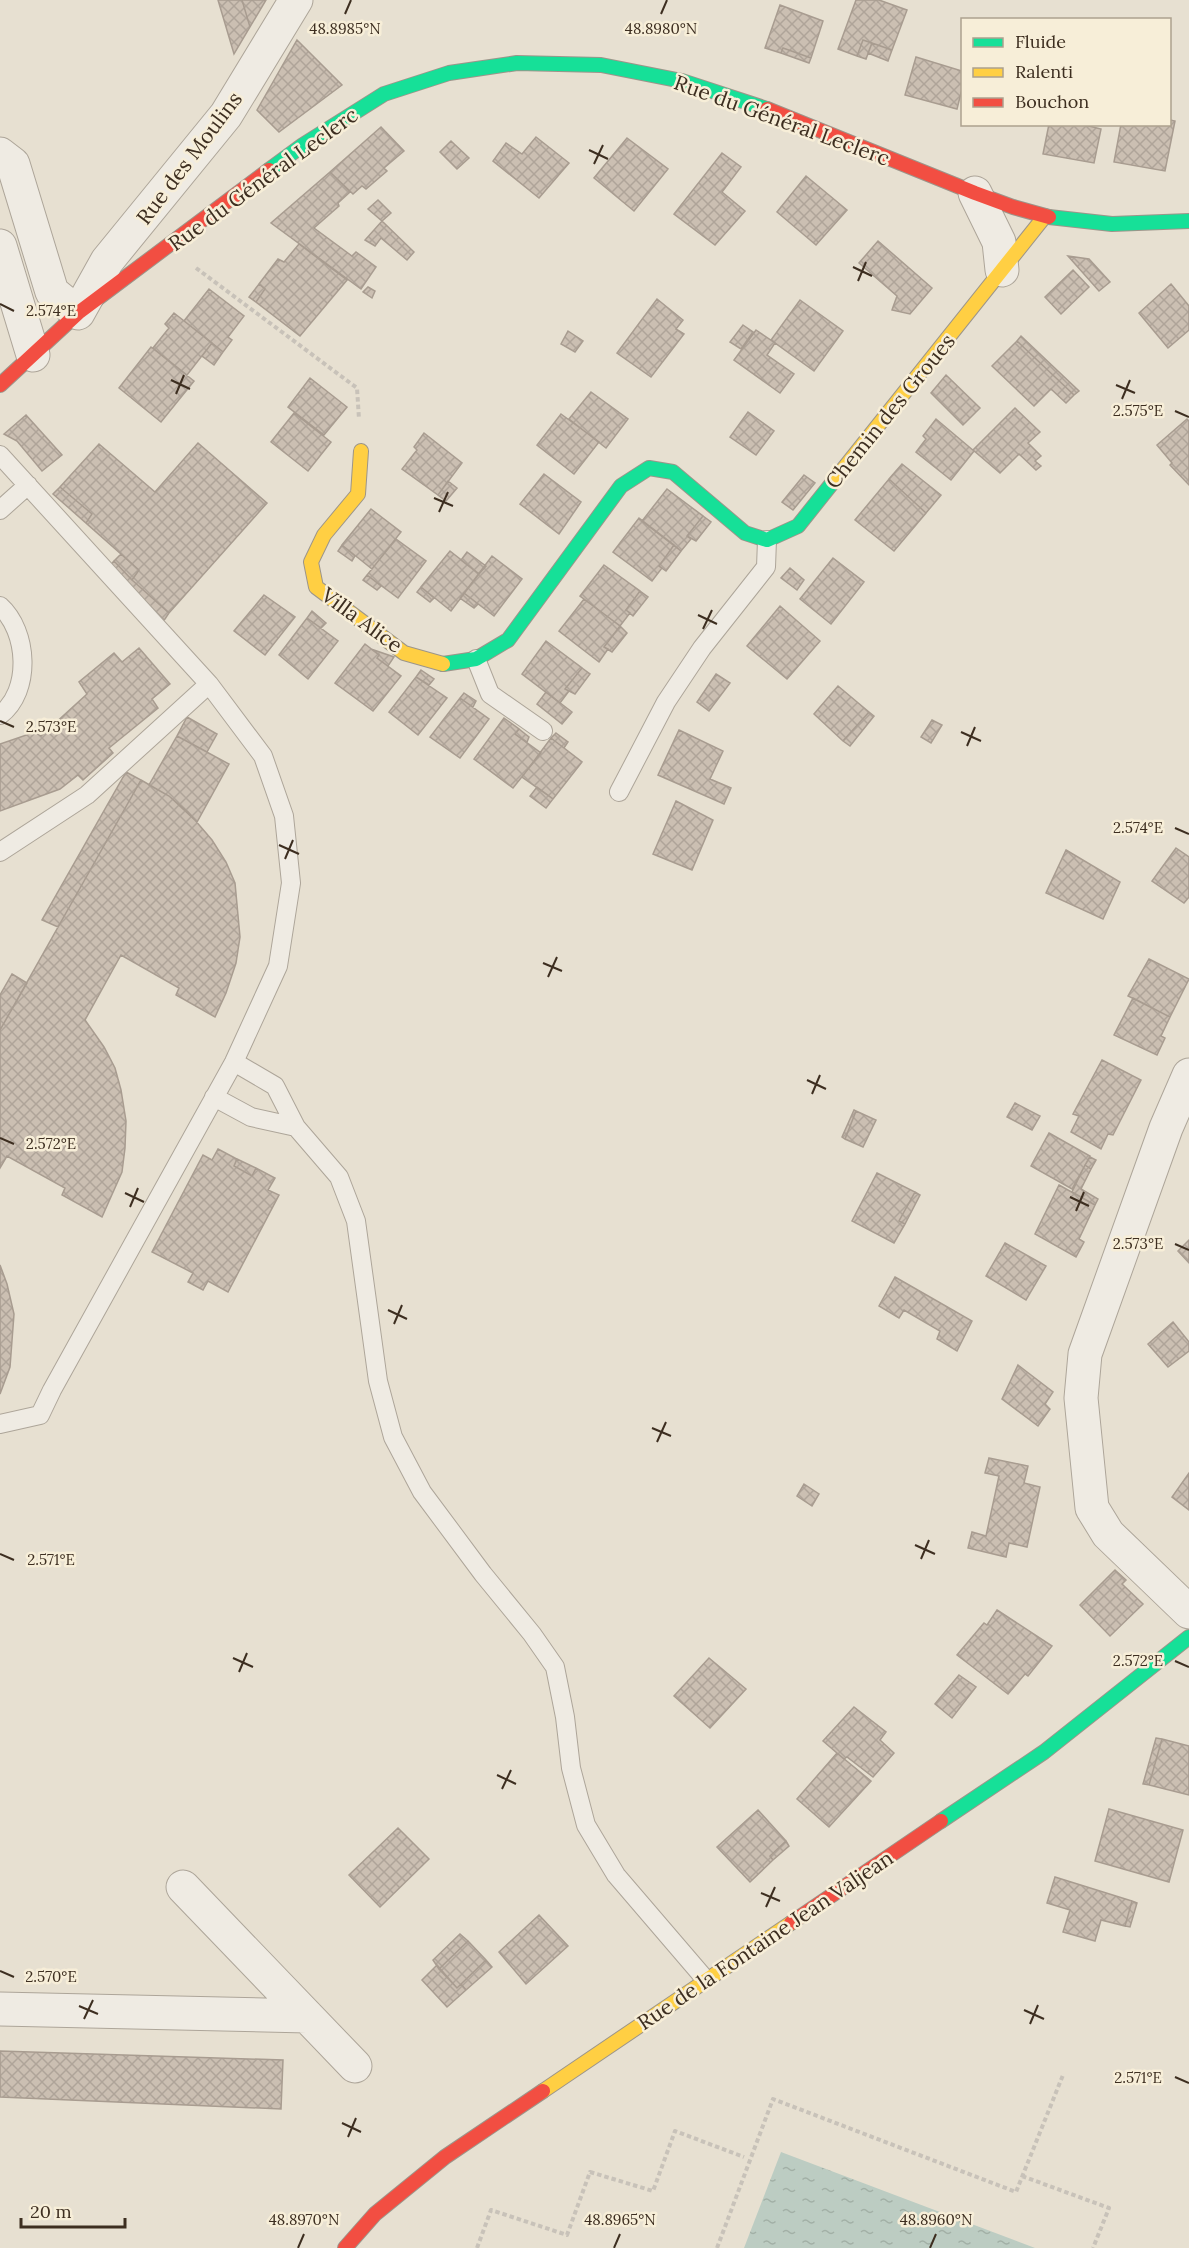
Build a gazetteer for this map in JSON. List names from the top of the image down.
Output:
{
  "streets": {
    "street": [
      "Rue du Général Leclerc",
      "Rue des Moulins",
      "Chemin des Groues",
      "Villa Alice",
      "Rue de la Fontaine Jean Valjean"
    ]
  },
  "crossings": [
    ["Rue du Général Leclerc", "Rue des Moulins"],
    ["Rue du Général Leclerc", "Chemin des Groues"],
    ["Chemin des Groues", "Villa Alice"]
  ],
  "legend": ["Fluide", "Ralenti", "Bouchon"],
  "scale_bar": "20 m",
  "coordinates": [
    "48.8985°N",
    "48.8980°N",
    "2.574°E",
    "2.575°E",
    "2.573°E",
    "2.572°E",
    "2.571°E",
    "2.570°E",
    "48.8970°N",
    "48.8965°N",
    "48.8960°N"
  ]
}
